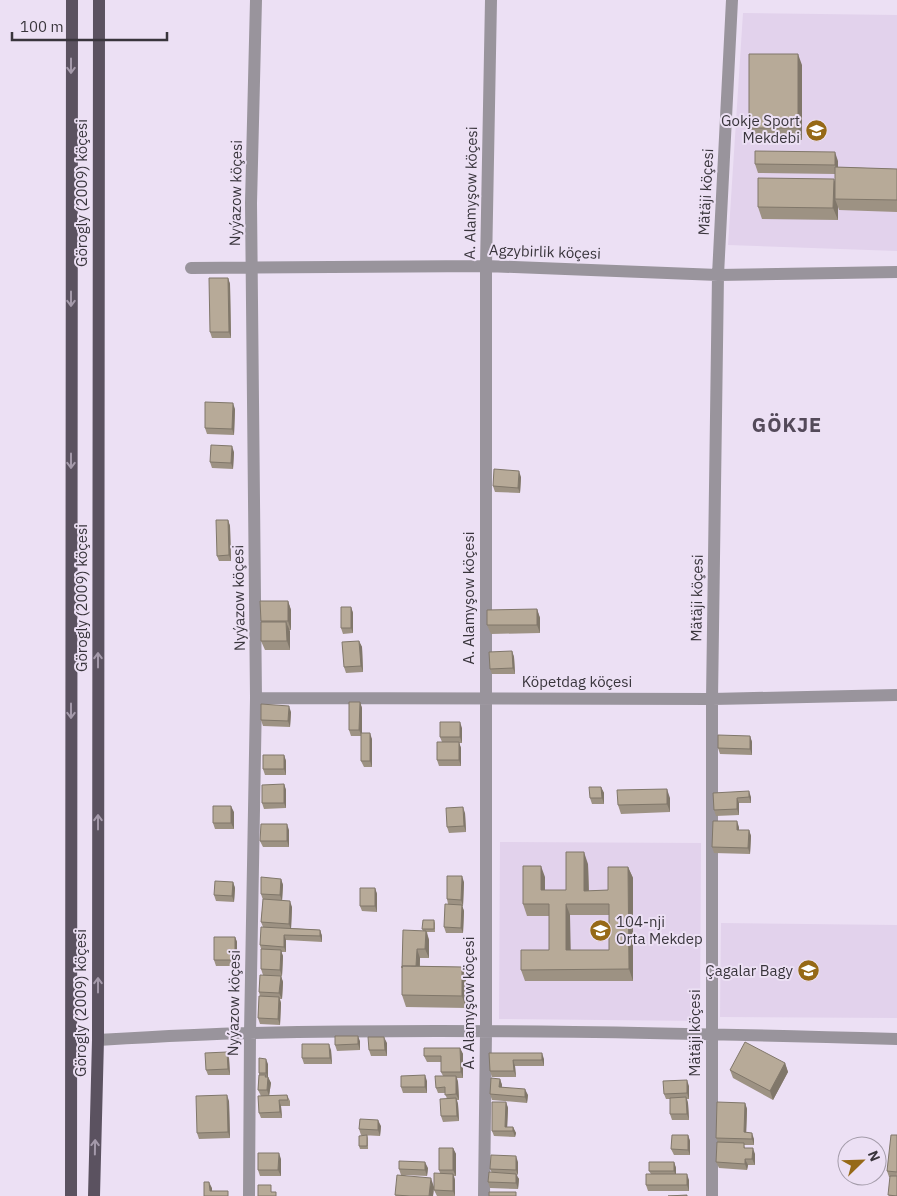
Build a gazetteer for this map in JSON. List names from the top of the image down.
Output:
{
  "streets": {
    "main road": ["Görogly (2009) köçesi"],
    "street": [
      "Mätäji köçesi",
      "Nyýazow köçesi",
      "A. Alamyşow köçesi",
      "Agzybirlik köçesi",
      "Köpetdag köçesi"
    ]
  },
  "crossings": [
    ["Mätäji köçesi", "Agzybirlik köçesi"],
    ["Mätäji köçesi", "Köpetdag köçesi"],
    ["Nyýazow köçesi", "Agzybirlik köçesi"],
    ["Nyýazow köçesi", "Köpetdag köçesi"],
    ["A. Alamyşow köçesi", "Agzybirlik köçesi"],
    ["A. Alamyşow köçesi", "Köpetdag köçesi"]
  ],
  "districts": ["GÖKJE"],
  "places": {
    "school or university": ["Gokje Sport Mekdebi", "104-nji Orta Mekdep", "Çagalar Bagy"]
  },
  "scale_bar": "100 m",
  "north": "top right"
}
